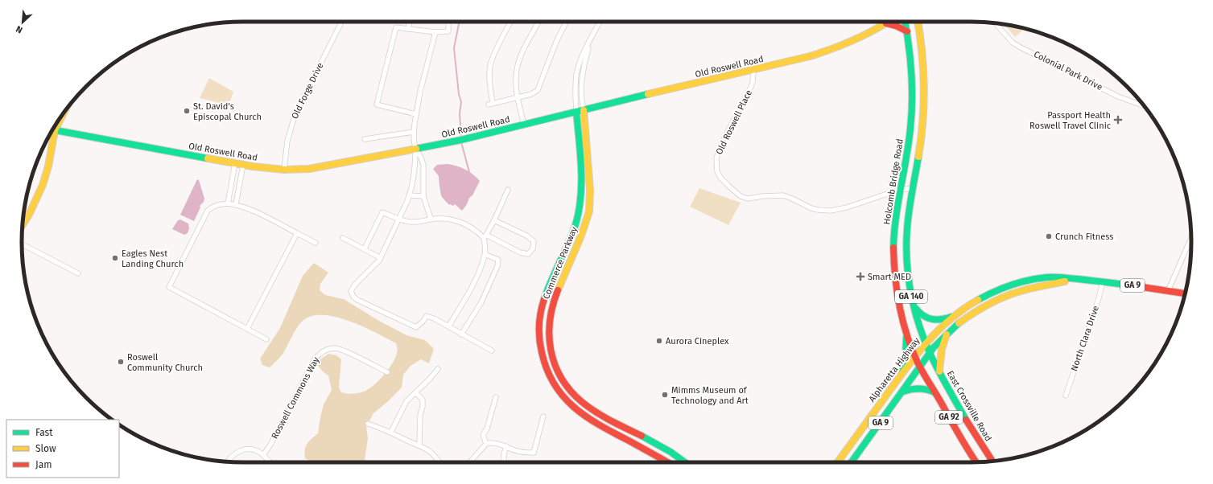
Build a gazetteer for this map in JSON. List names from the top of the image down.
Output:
{
  "streets": {
    "main road": [
      "Old Roswell Road",
      "Holcomb Bridge Road",
      "Commerce Parkway",
      "GA 9",
      "GA 140",
      "Alpharetta Highway",
      "East Crossville Road",
      "GA 92"
    ],
    "street": [
      "Colonial Park Drive",
      "Old Forge Drive",
      "Old Roswell Place",
      "North Clara Drive",
      "Roswell Commons Way"
    ]
  },
  "crossings": [
    ["Old Roswell Road", "Old Forge Drive"],
    ["Old Roswell Road", "Old Roswell Place"],
    ["Old Roswell Road", "Commerce Parkway"],
    ["Old Roswell Place", "Holcomb Bridge Road"],
    ["Old Roswell Place", "GA 140"],
    ["Holcomb Bridge Road", "GA 140"],
    ["Holcomb Bridge Road", "Alpharetta Highway"],
    ["Holcomb Bridge Road", "GA 92"],
    ["GA 140", "Alpharetta Highway"],
    ["GA 140", "East Crossville Road"],
    ["North Clara Drive", "Alpharetta Highway"],
    ["Alpharetta Highway", "East Crossville Road"],
    ["Alpharetta Highway", "GA 92"]
  ],
  "places": {
    "other": [
      "St. David's Episcopal Church",
      "Crunch Fitness",
      "Eagles Nest Landing Church",
      "Aurora Cineplex",
      "Roswell Community Church",
      "Mimms Museum of Technology and Art"
    ],
    "health": ["Passport Health Roswell Travel Clinic", "Smart MED"]
  },
  "legend": ["Fast", "Slow", "Jam"],
  "north": "bottom left"
}
